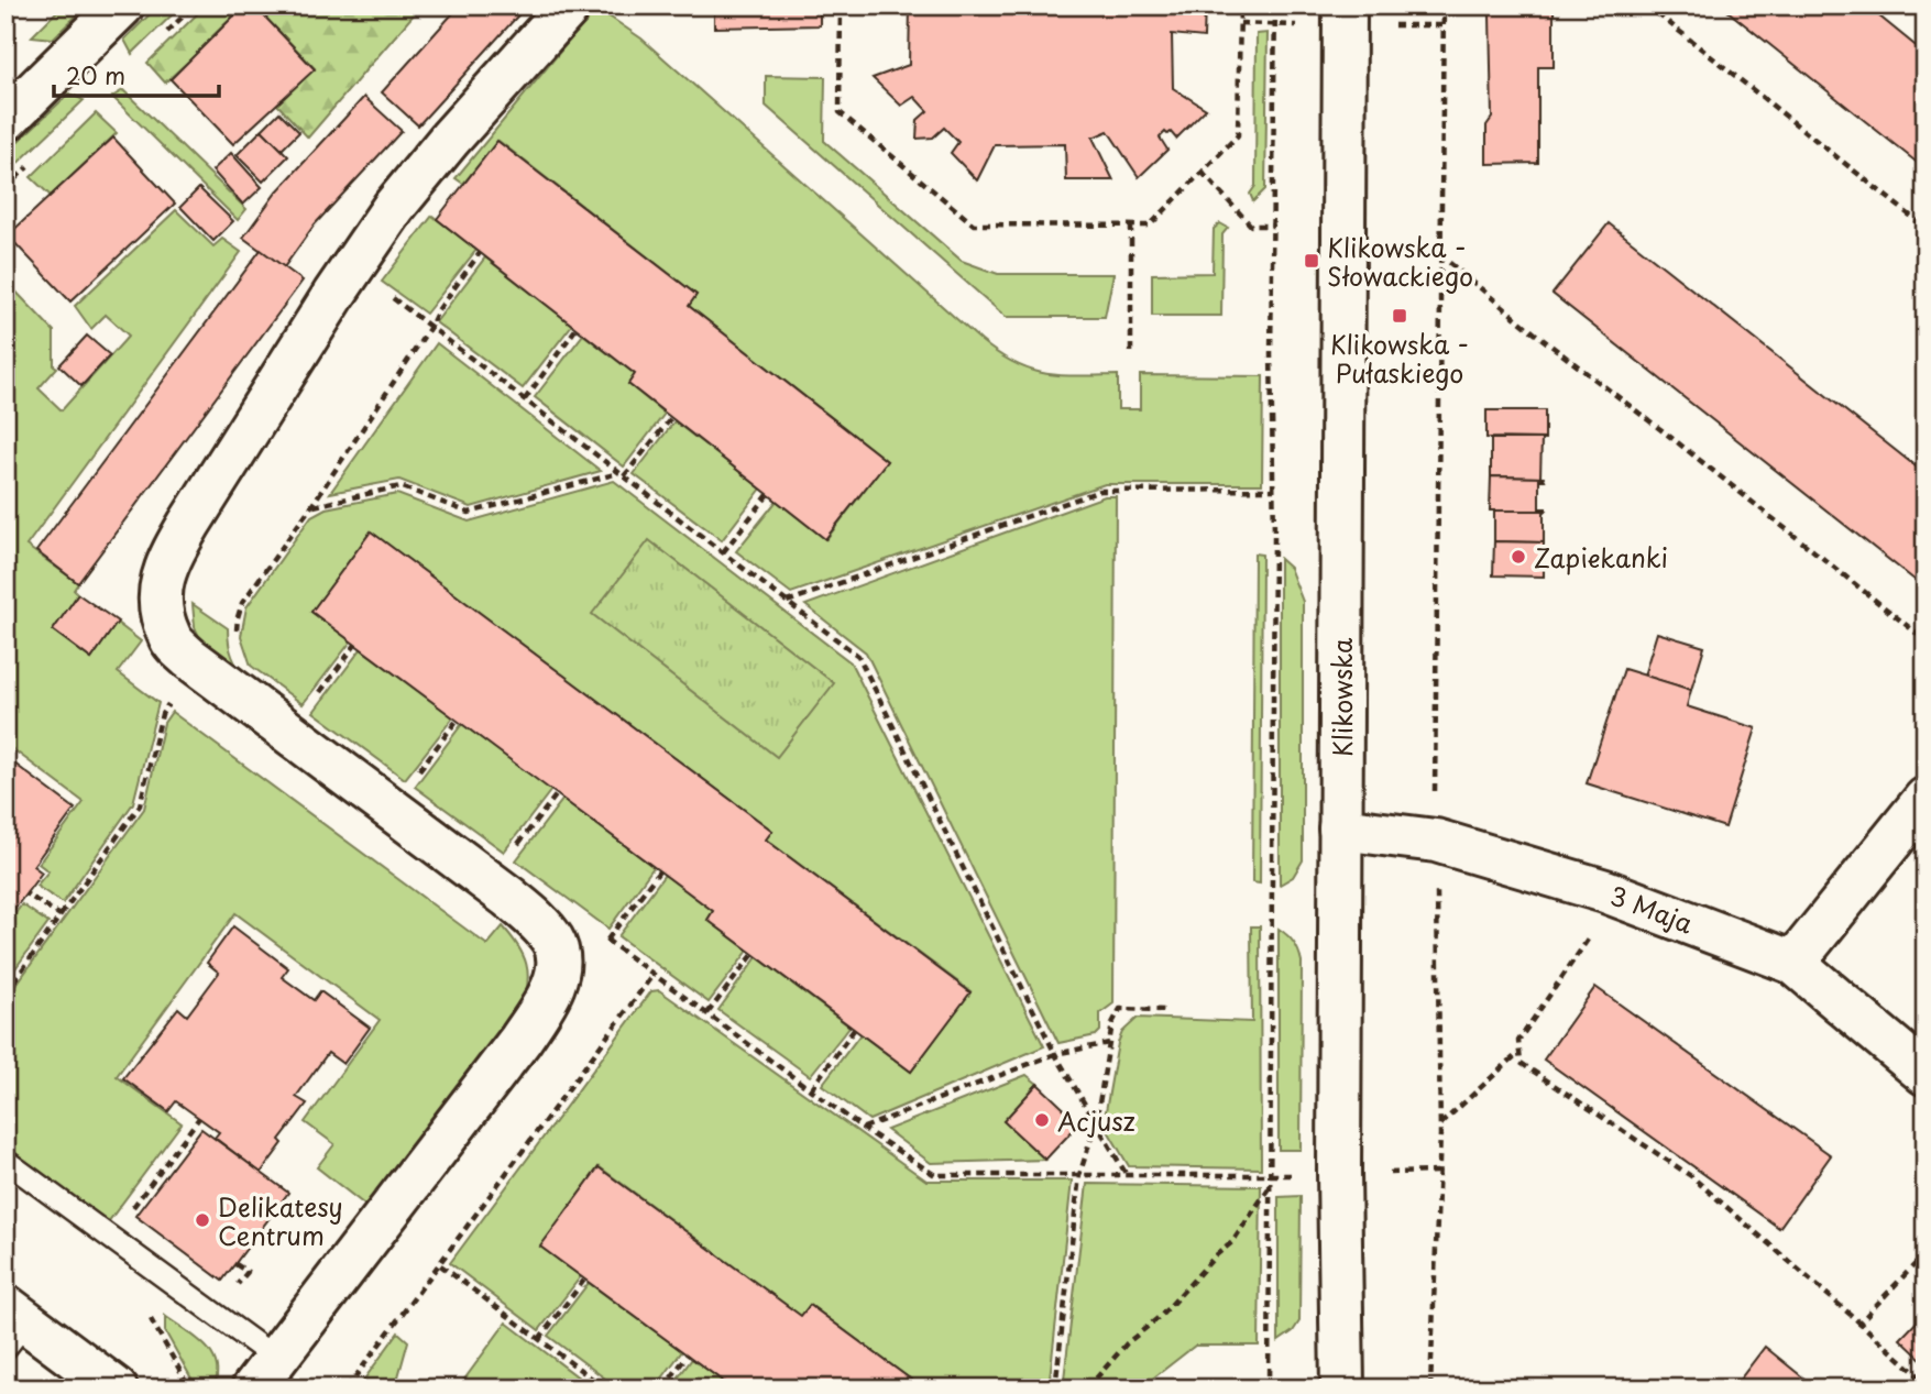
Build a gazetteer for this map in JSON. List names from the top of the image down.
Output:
{
  "streets": {
    "street": ["Klikowska", "3 Maja"]
  },
  "crossings": [
    ["Klikowska", "3 Maja"]
  ],
  "places": {
    "transit": ["Klikowska - Słowackiego", "Klikowska - Pułaskiego"],
    "other": ["Zapiekanki", "Acjusz", "Delikatesy Centrum"]
  },
  "scale_bar": "20 m"
}
